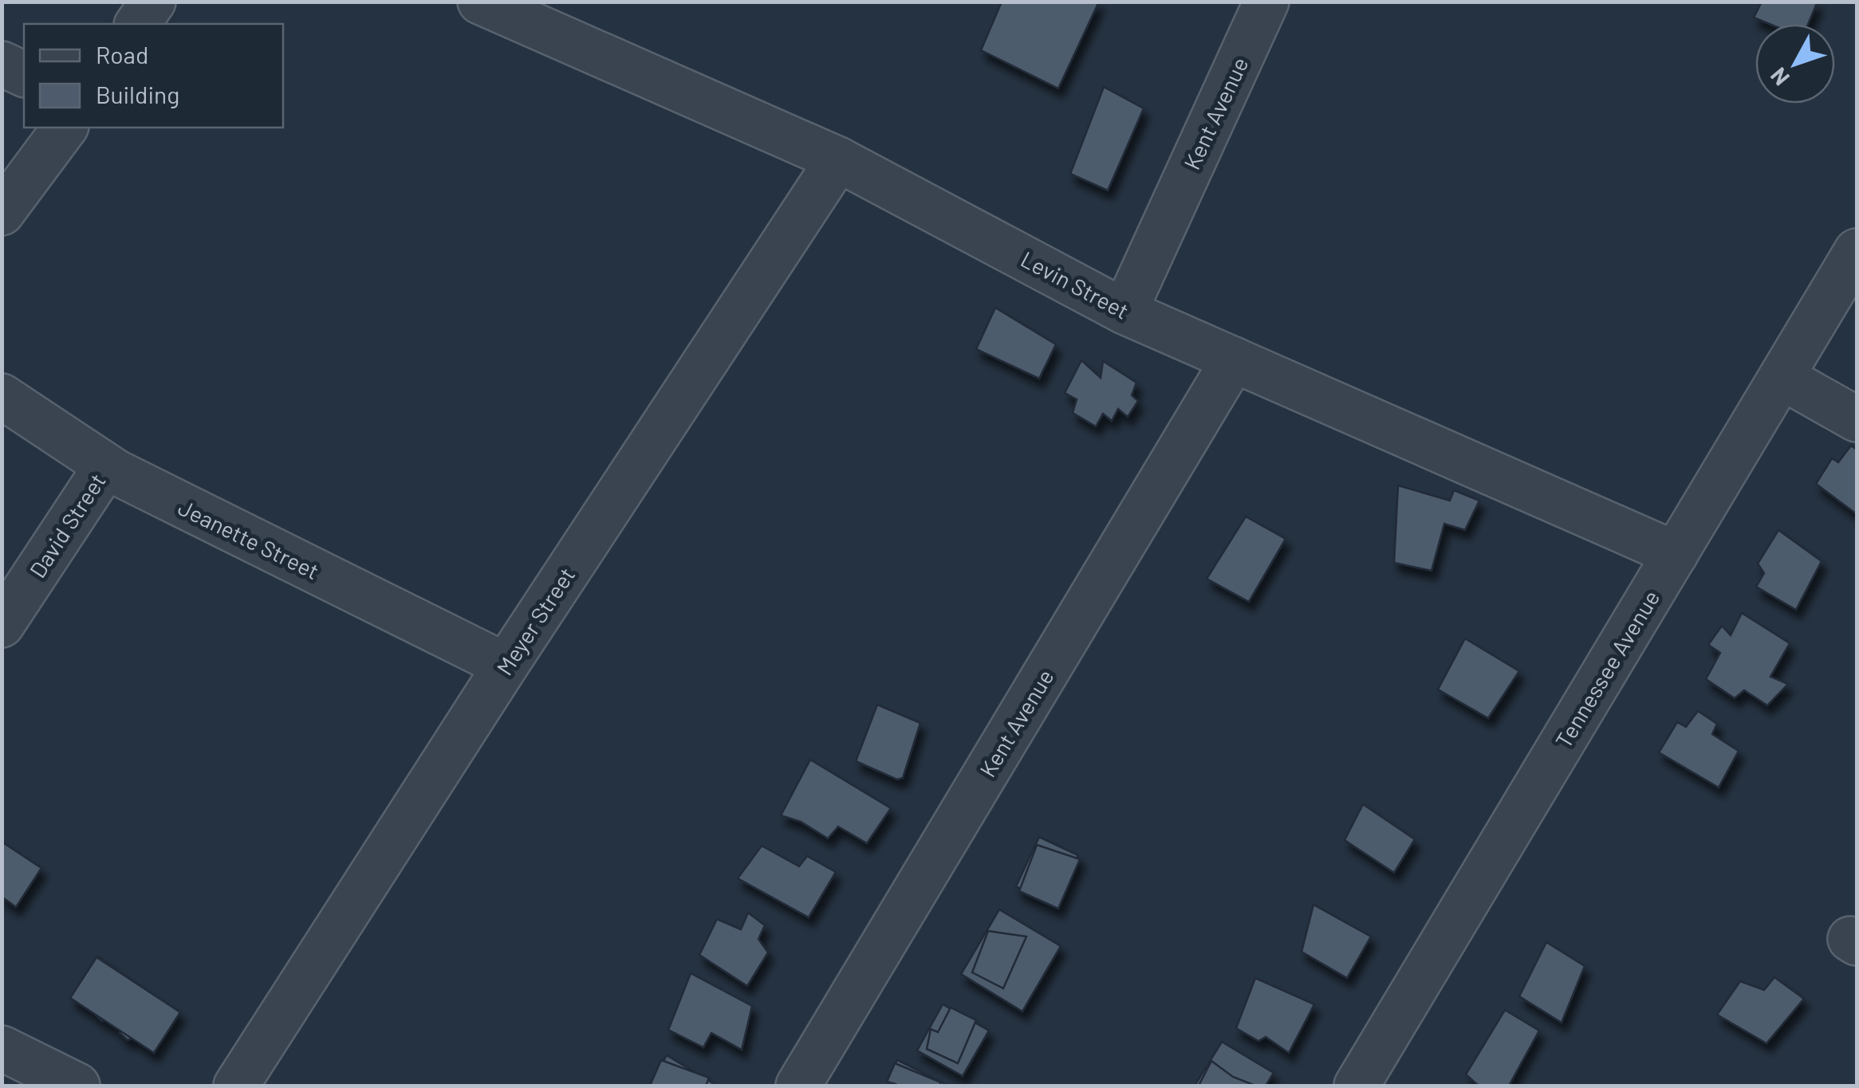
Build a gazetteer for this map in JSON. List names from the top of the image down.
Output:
{
  "streets": {
    "street": [
      "Kent Avenue",
      "Levin Street",
      "David Street",
      "Jeanette Street",
      "Meyer Street",
      "Tennessee Avenue"
    ]
  },
  "crossings": [
    ["Kent Avenue", "Levin Street"],
    ["Levin Street", "Meyer Street"],
    ["Levin Street", "Tennessee Avenue"],
    ["David Street", "Jeanette Street"],
    ["Jeanette Street", "Meyer Street"]
  ],
  "legend": ["Road", "Building"],
  "north": "bottom left"
}
